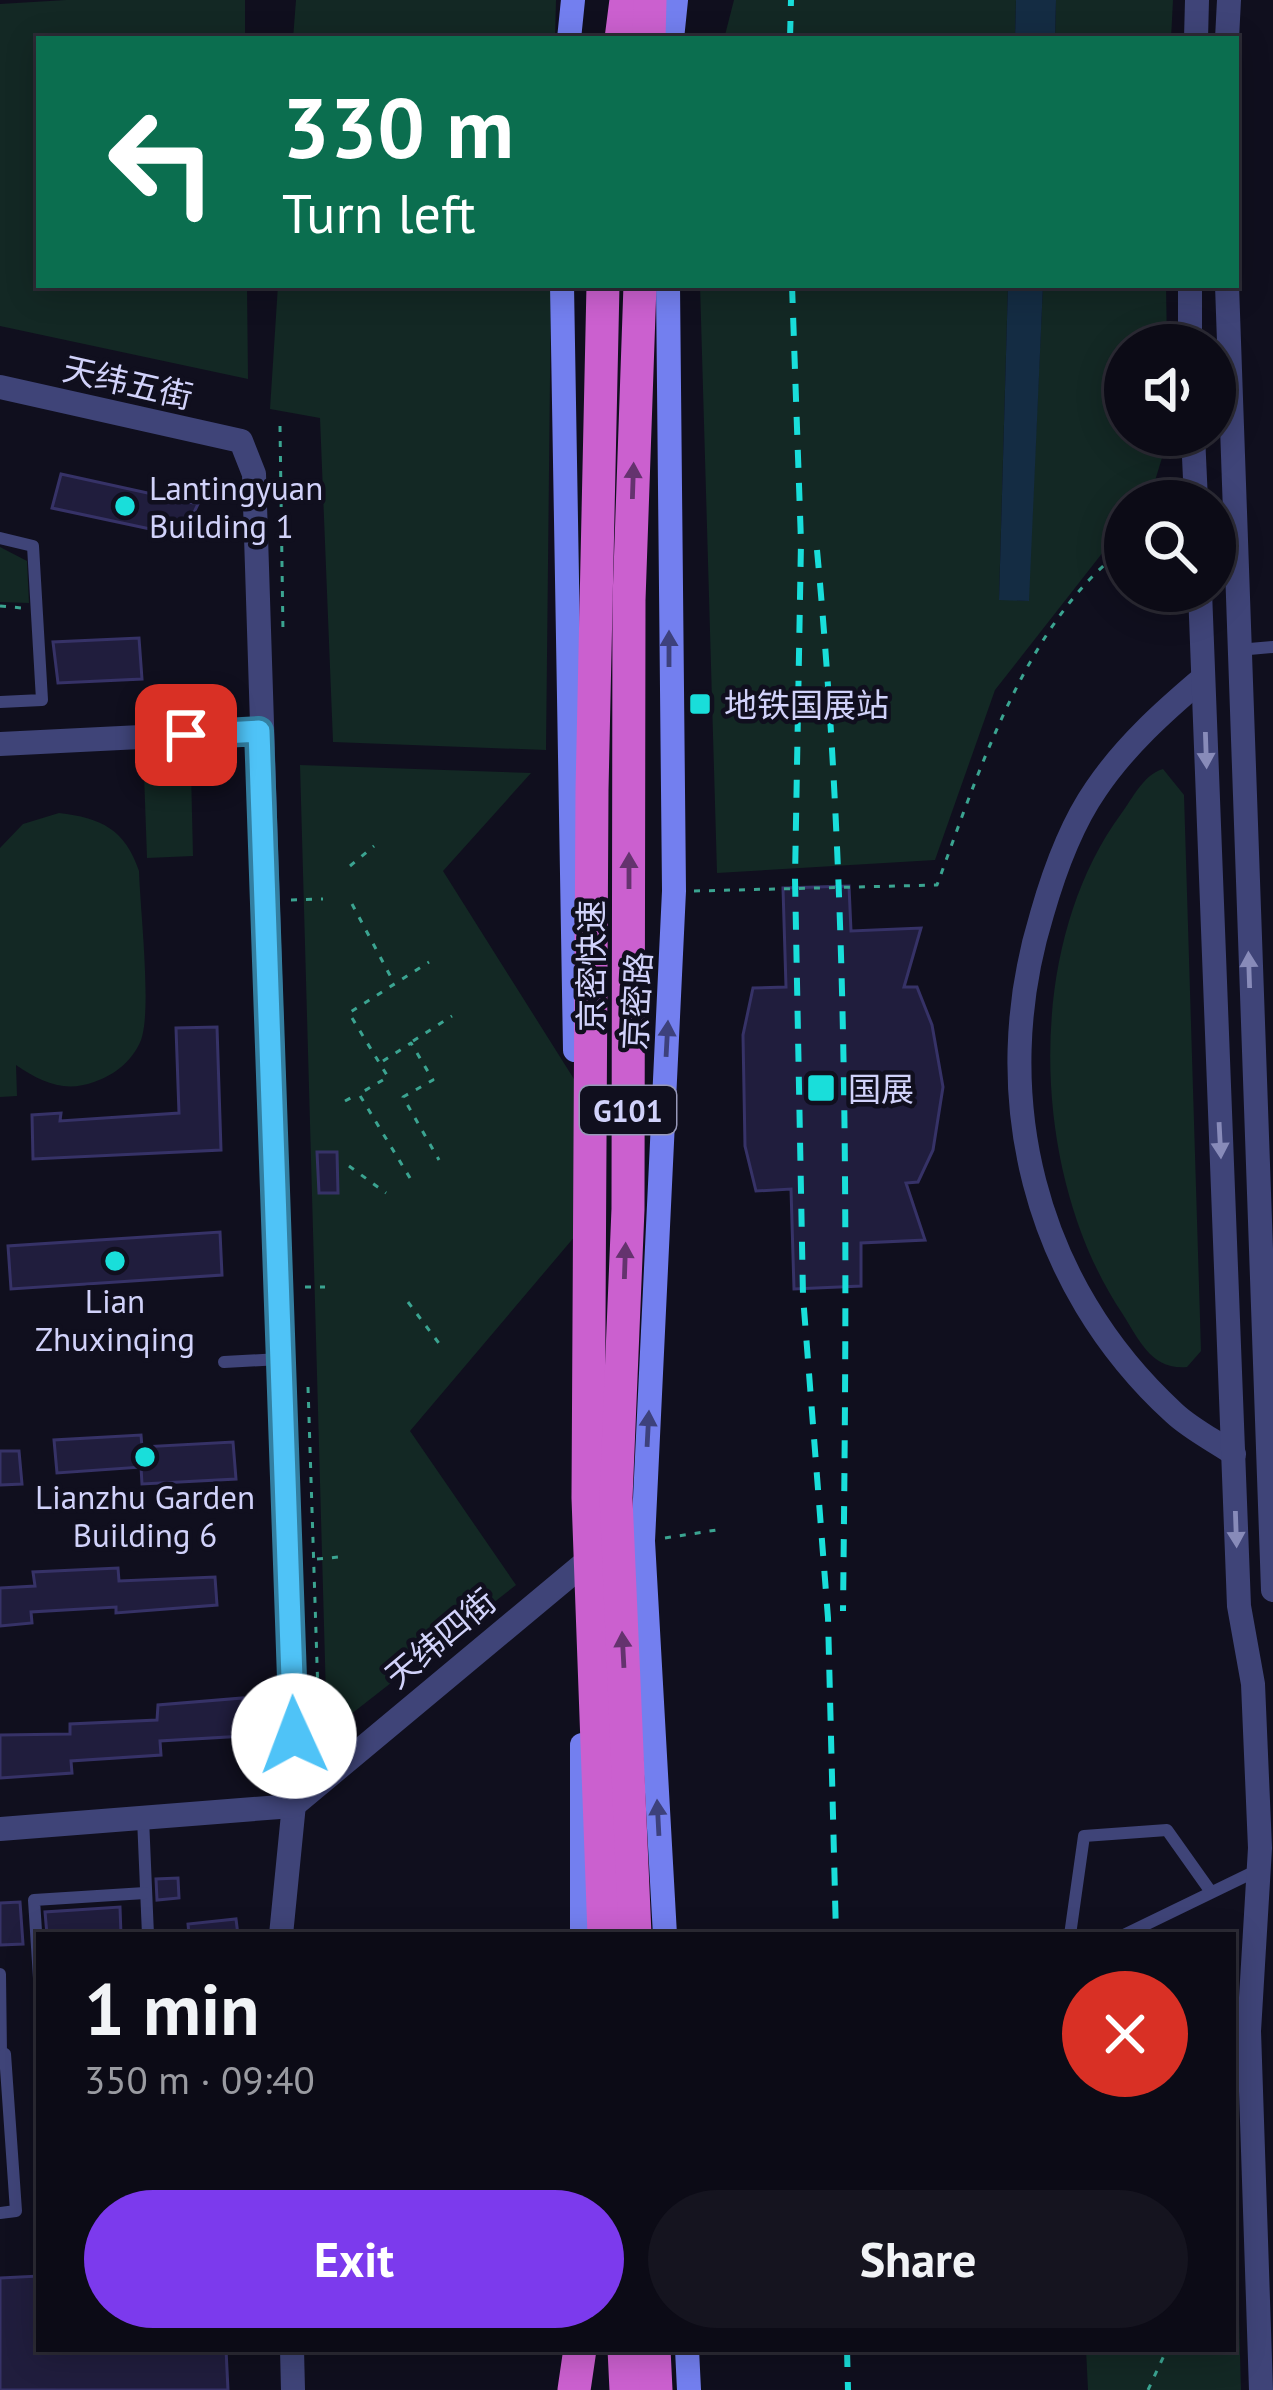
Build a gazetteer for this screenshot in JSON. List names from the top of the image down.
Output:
{
  "streets": {
    "highway": ["京密快速", "G101"],
    "main road": ["京密路"],
    "street": ["天纬五街", "天纬四街"]
  },
  "crossings": [
    ["京密路", "天纬四街"]
  ],
  "places": {
    "other": ["Lantingyuan Building 1", "Lian Zhuxinqing", "Lianzhu Garden Building 6"],
    "transit": ["地铁国展站", "国展"]
  },
  "page": {
    "turn": ["330 m", "Turn left"],
    "heading": ["1 min", "350 m · 09:40"],
    "buttons": ["Exit", "Share"]
  }
}
